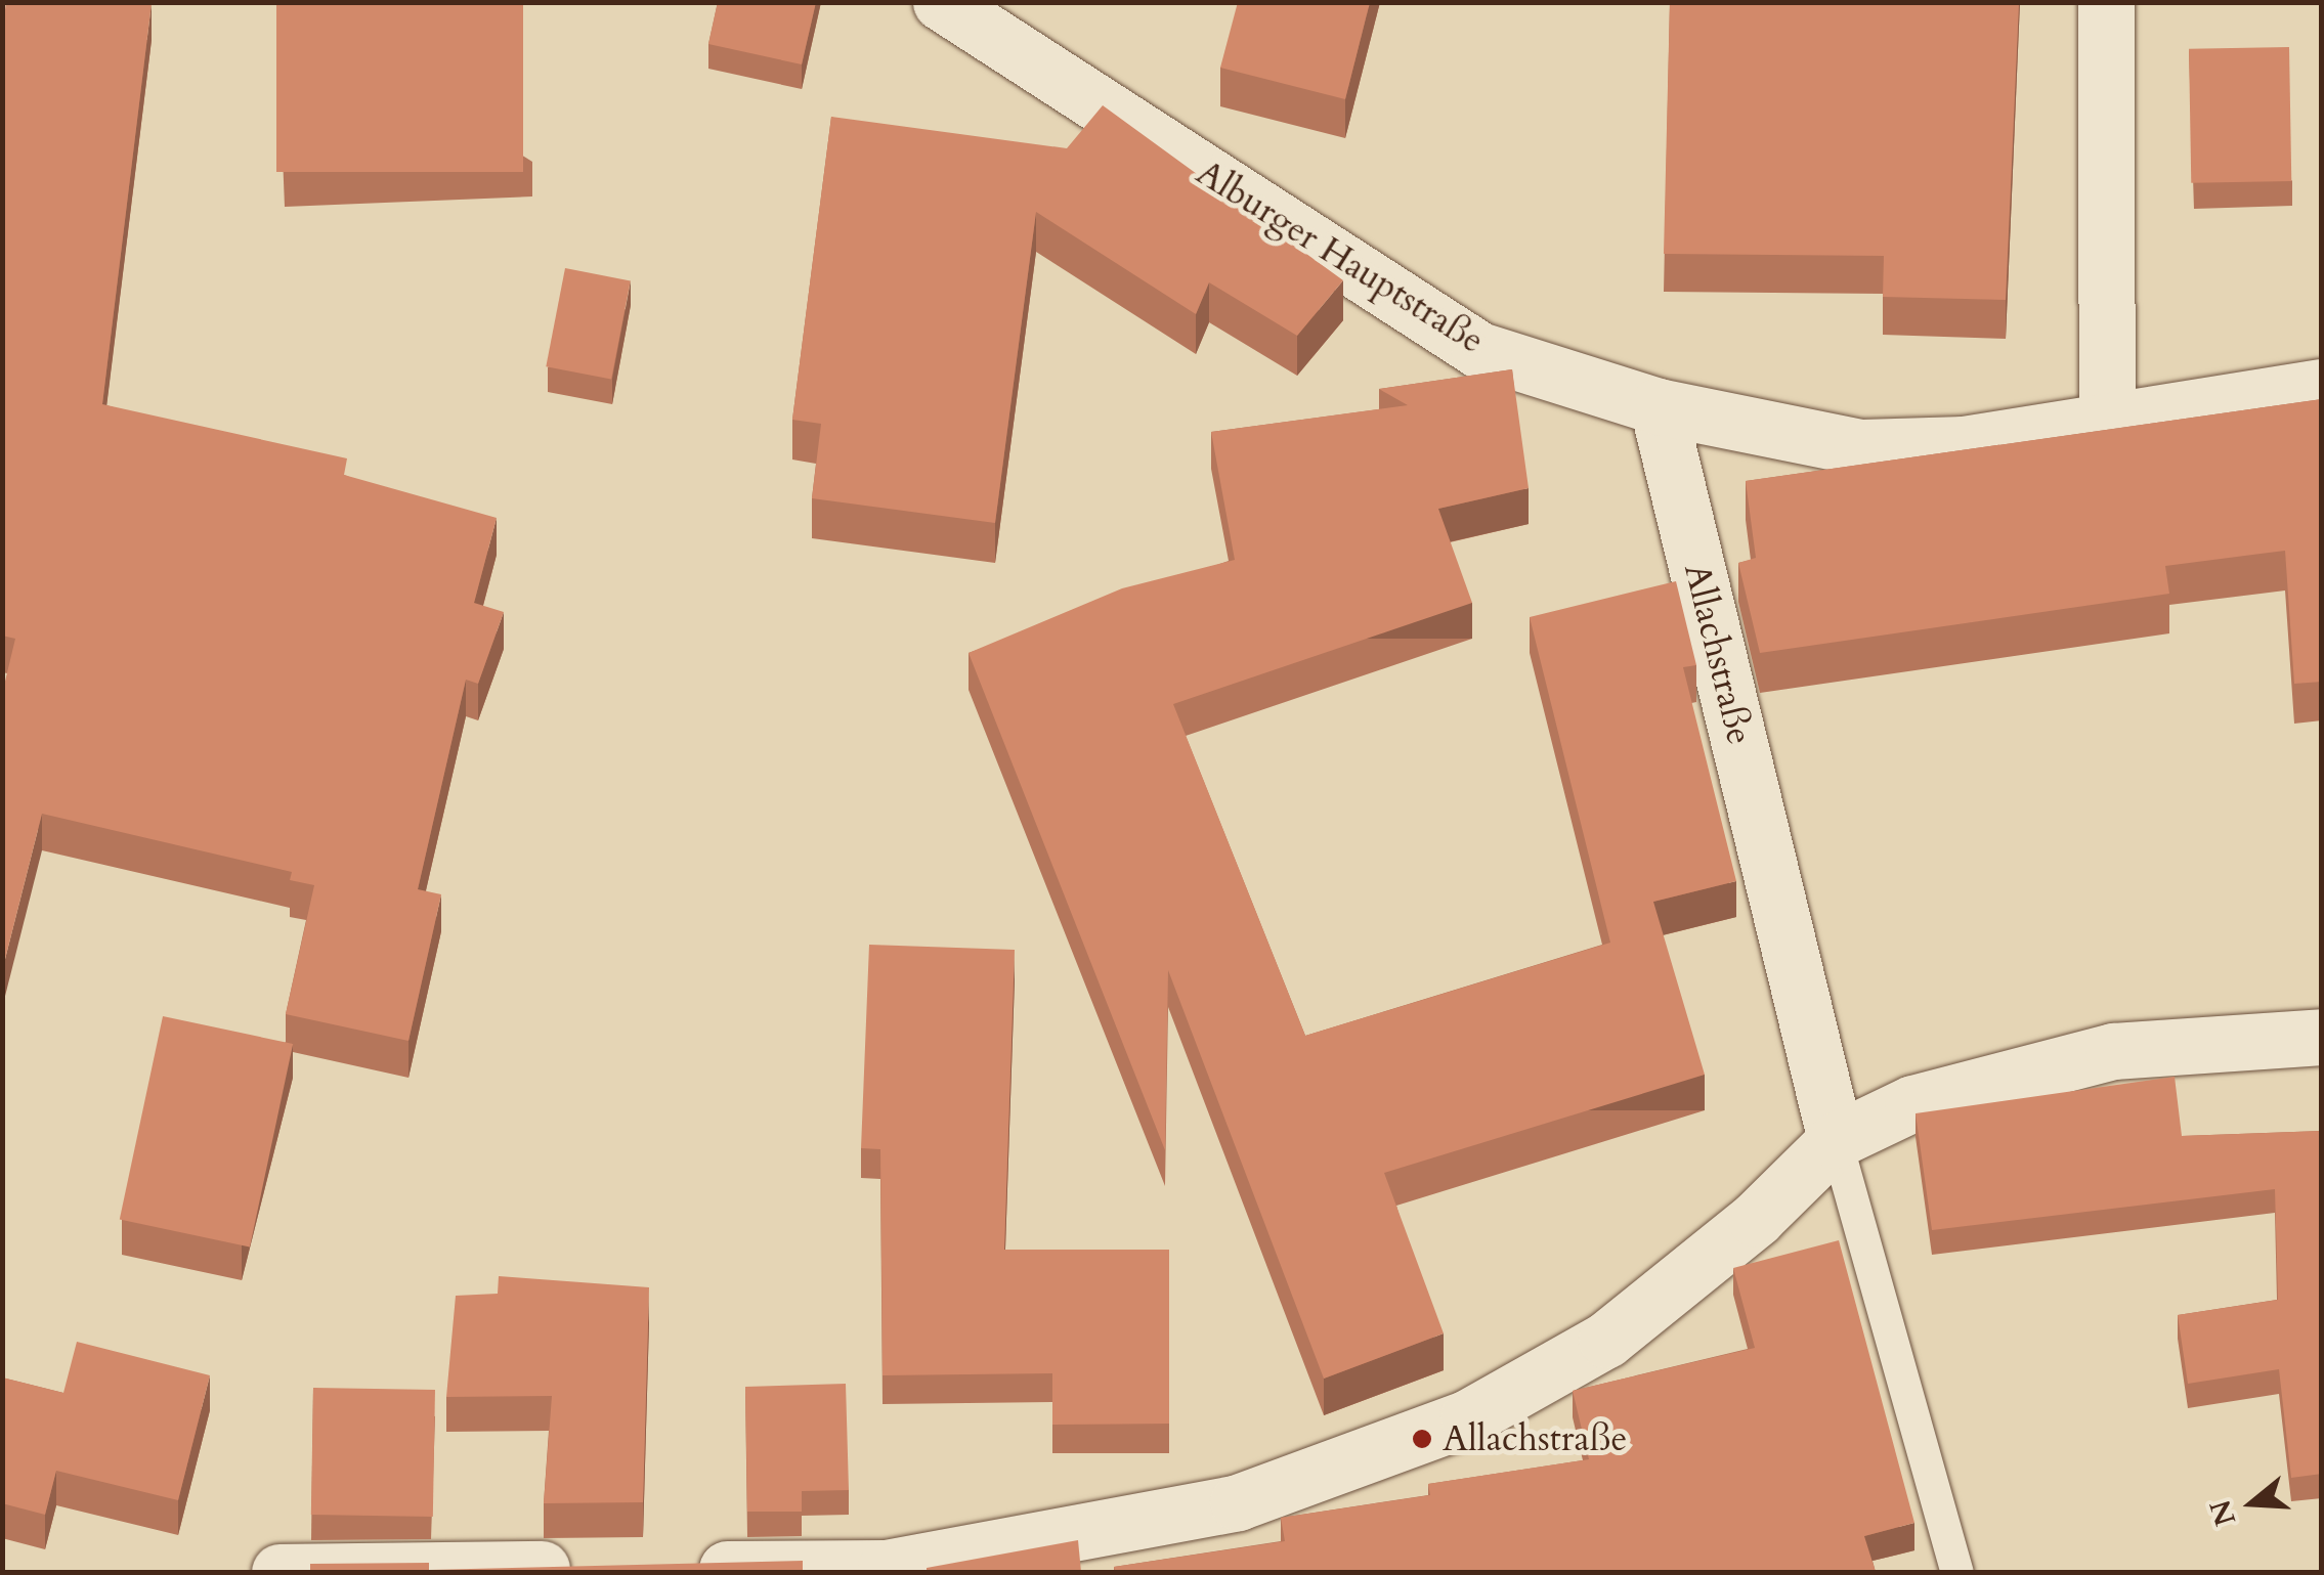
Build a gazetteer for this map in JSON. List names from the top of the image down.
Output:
{
  "streets": {
    "street": ["Alburger Hauptstraße", "Allachstraße"]
  },
  "crossings": [
    ["Alburger Hauptstraße", "Allachstraße"]
  ],
  "places": ["Allachstraße"],
  "north": "left"
}
